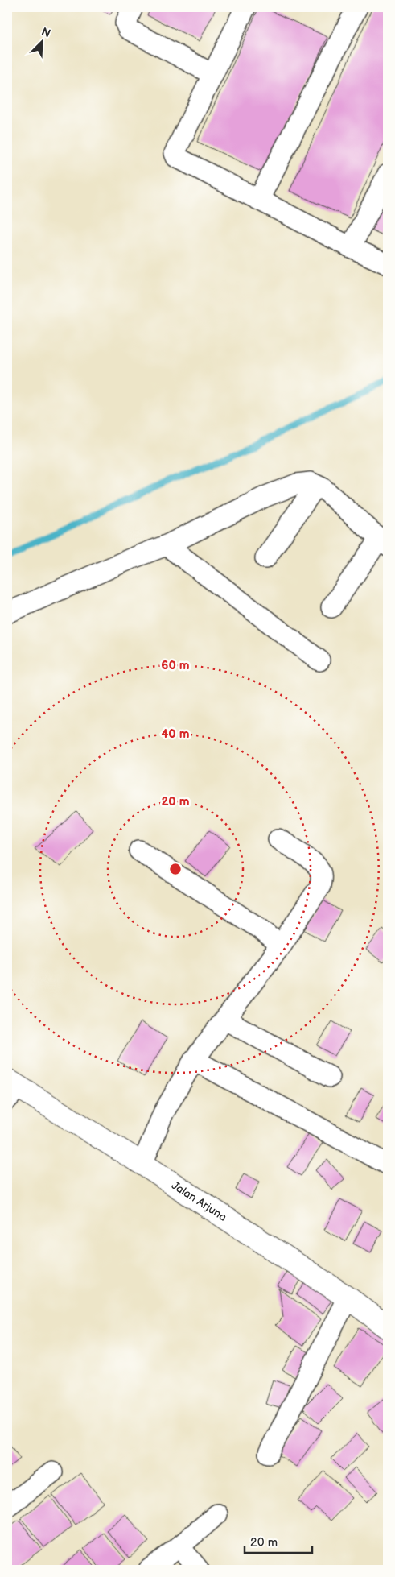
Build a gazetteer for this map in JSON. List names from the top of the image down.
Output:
{
  "streets": {
    "street": ["Jalan Arjuna"]
  },
  "scale_bar": "20 m",
  "north": "top right",
  "rings": ["60 m", "40 m", "20 m"]
}
